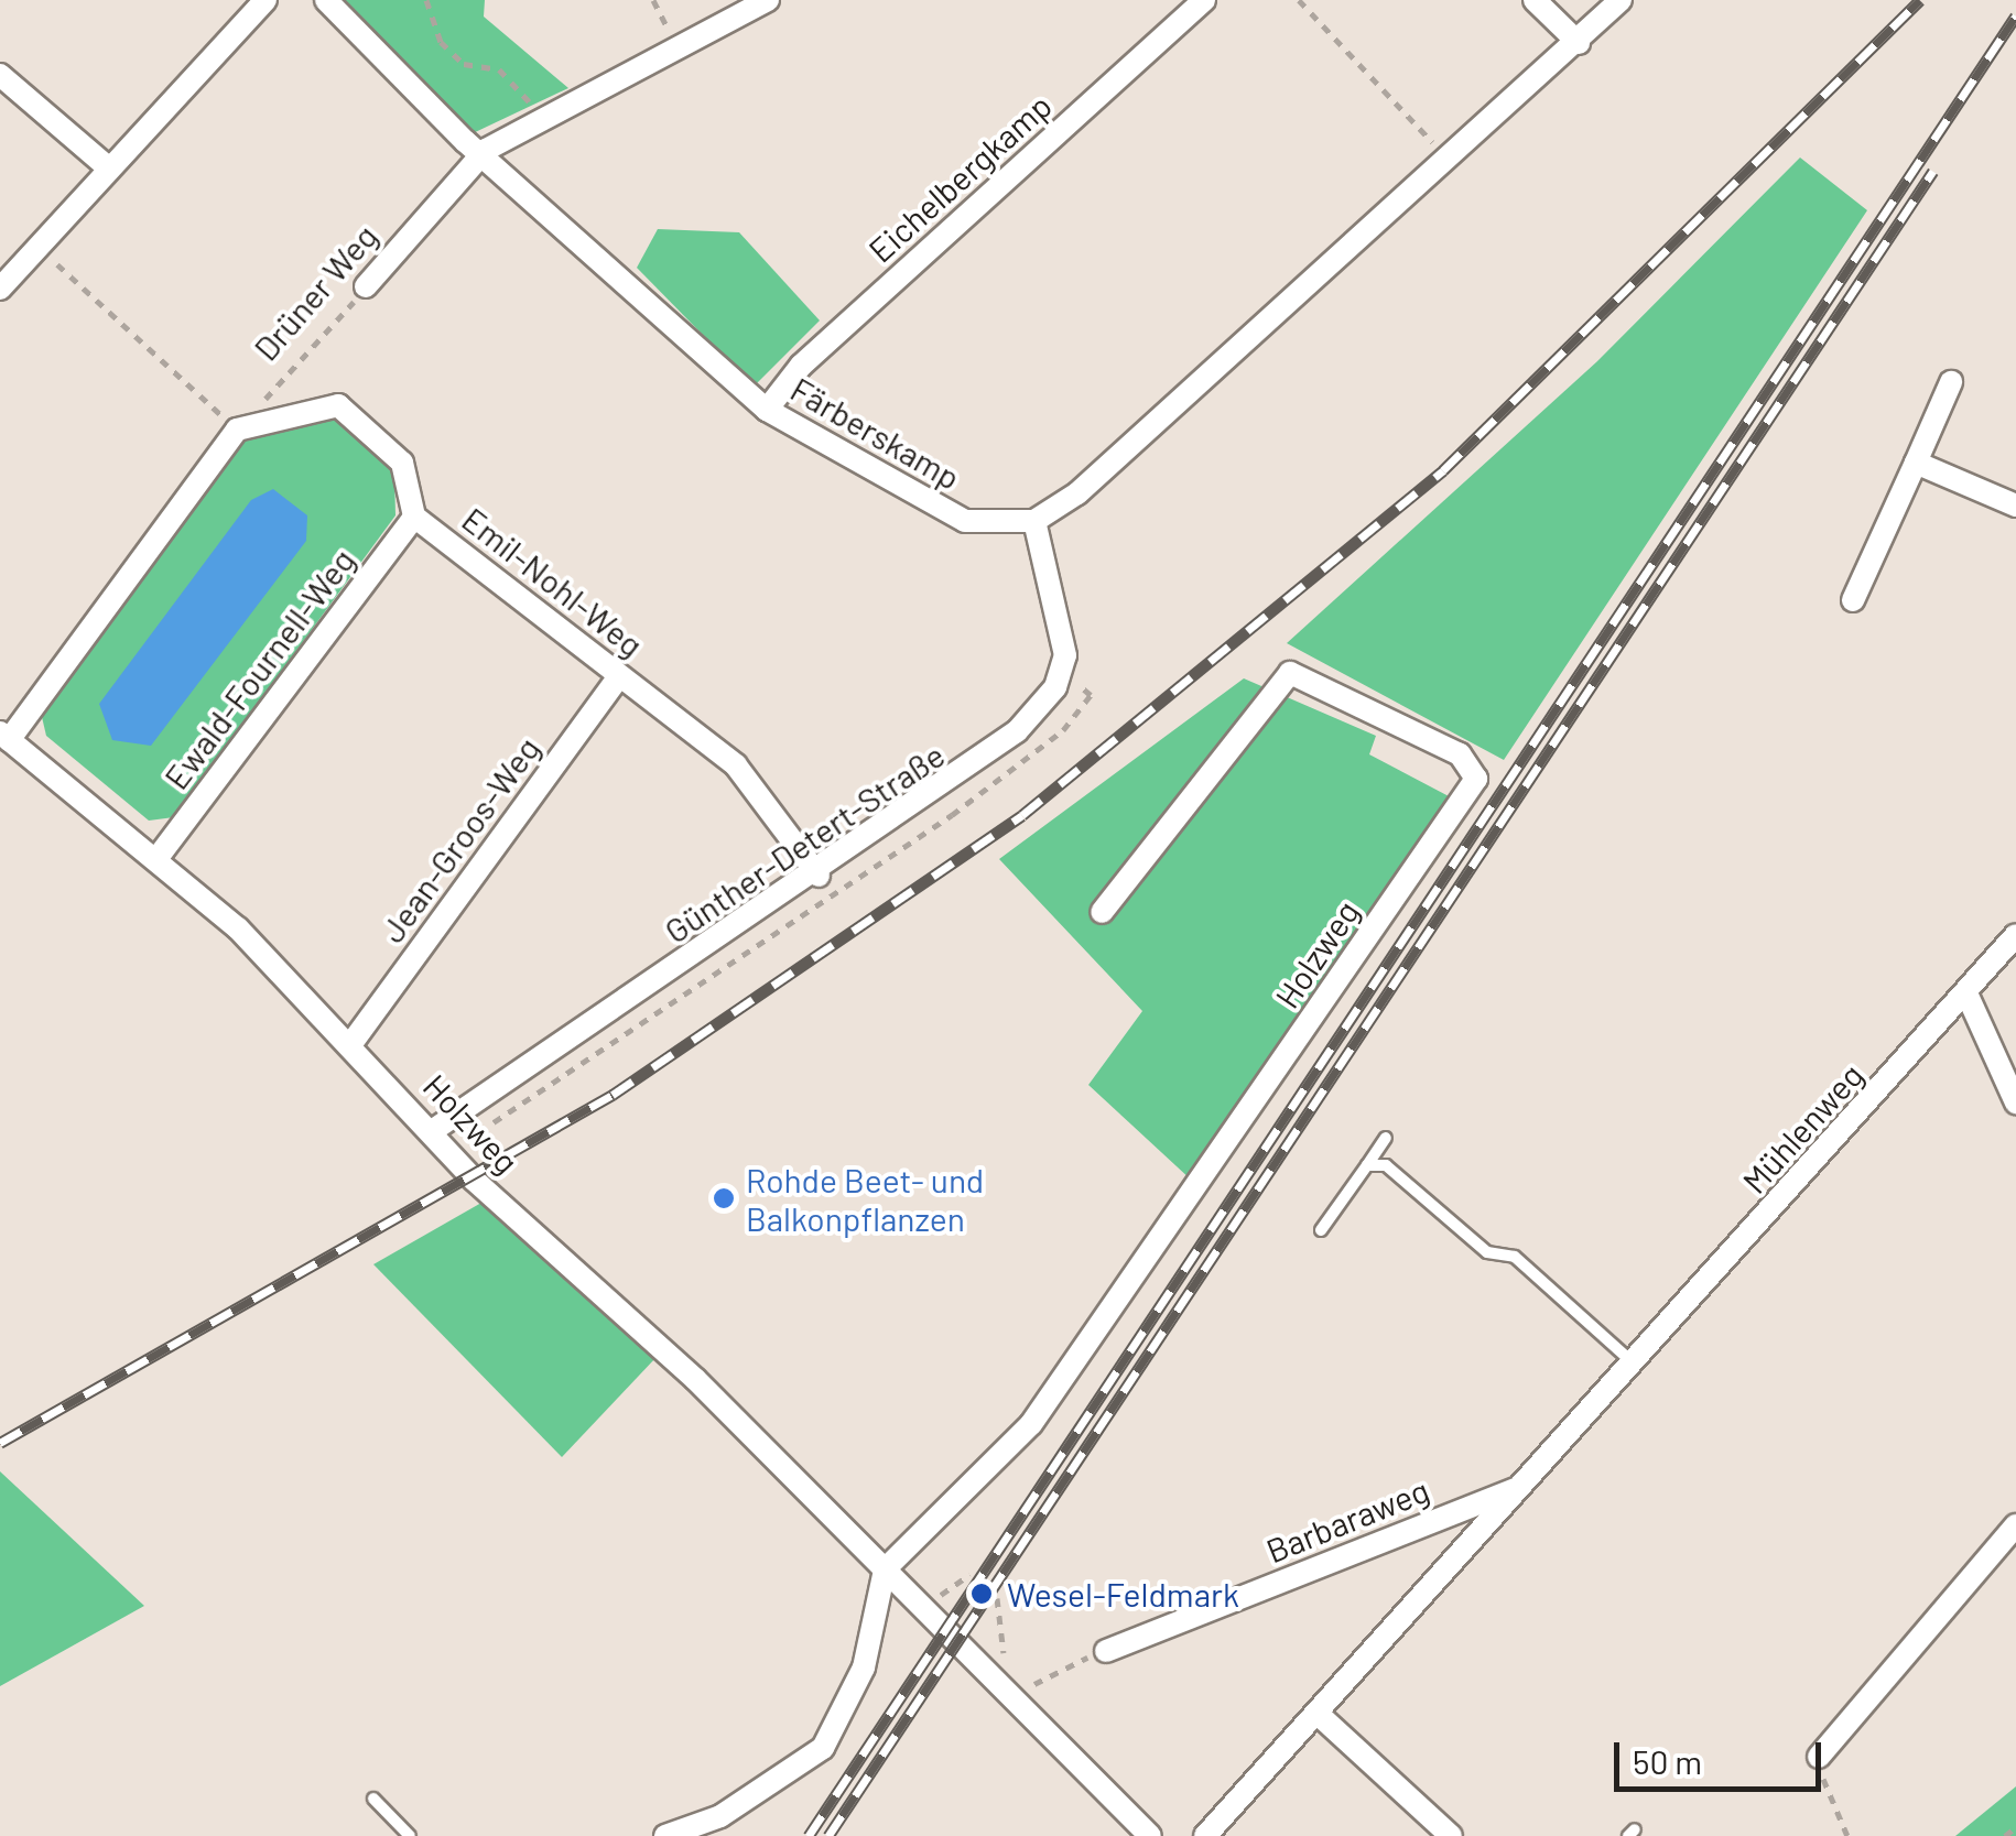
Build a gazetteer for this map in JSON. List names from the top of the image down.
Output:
{
  "streets": {
    "street": [
      "Eichelbergkamp",
      "Drüner Weg",
      "Färberskamp",
      "Emil-Nohl-Weg",
      "Ewald-Fournell-Weg",
      "Jean-Groos-Weg",
      "Günther-Detert-Straße",
      "Holzweg",
      "Mühlenweg",
      "Barbaraweg"
    ]
  },
  "crossings": [
    ["Eichelbergkamp", "Färberskamp"],
    ["Drüner Weg", "Färberskamp"],
    ["Drüner Weg", "Emil-Nohl-Weg"],
    ["Emil-Nohl-Weg", "Ewald-Fournell-Weg"],
    ["Emil-Nohl-Weg", "Jean-Groos-Weg"],
    ["Emil-Nohl-Weg", "Günther-Detert-Straße"],
    ["Ewald-Fournell-Weg", "Holzweg"],
    ["Jean-Groos-Weg", "Holzweg"],
    ["Günther-Detert-Straße", "Holzweg"],
    ["Mühlenweg", "Barbaraweg"]
  ],
  "places": ["Rohde Beet- und Balkonpflanzen", "Wesel-Feldmark"],
  "scale_bar": "50 m"
}
